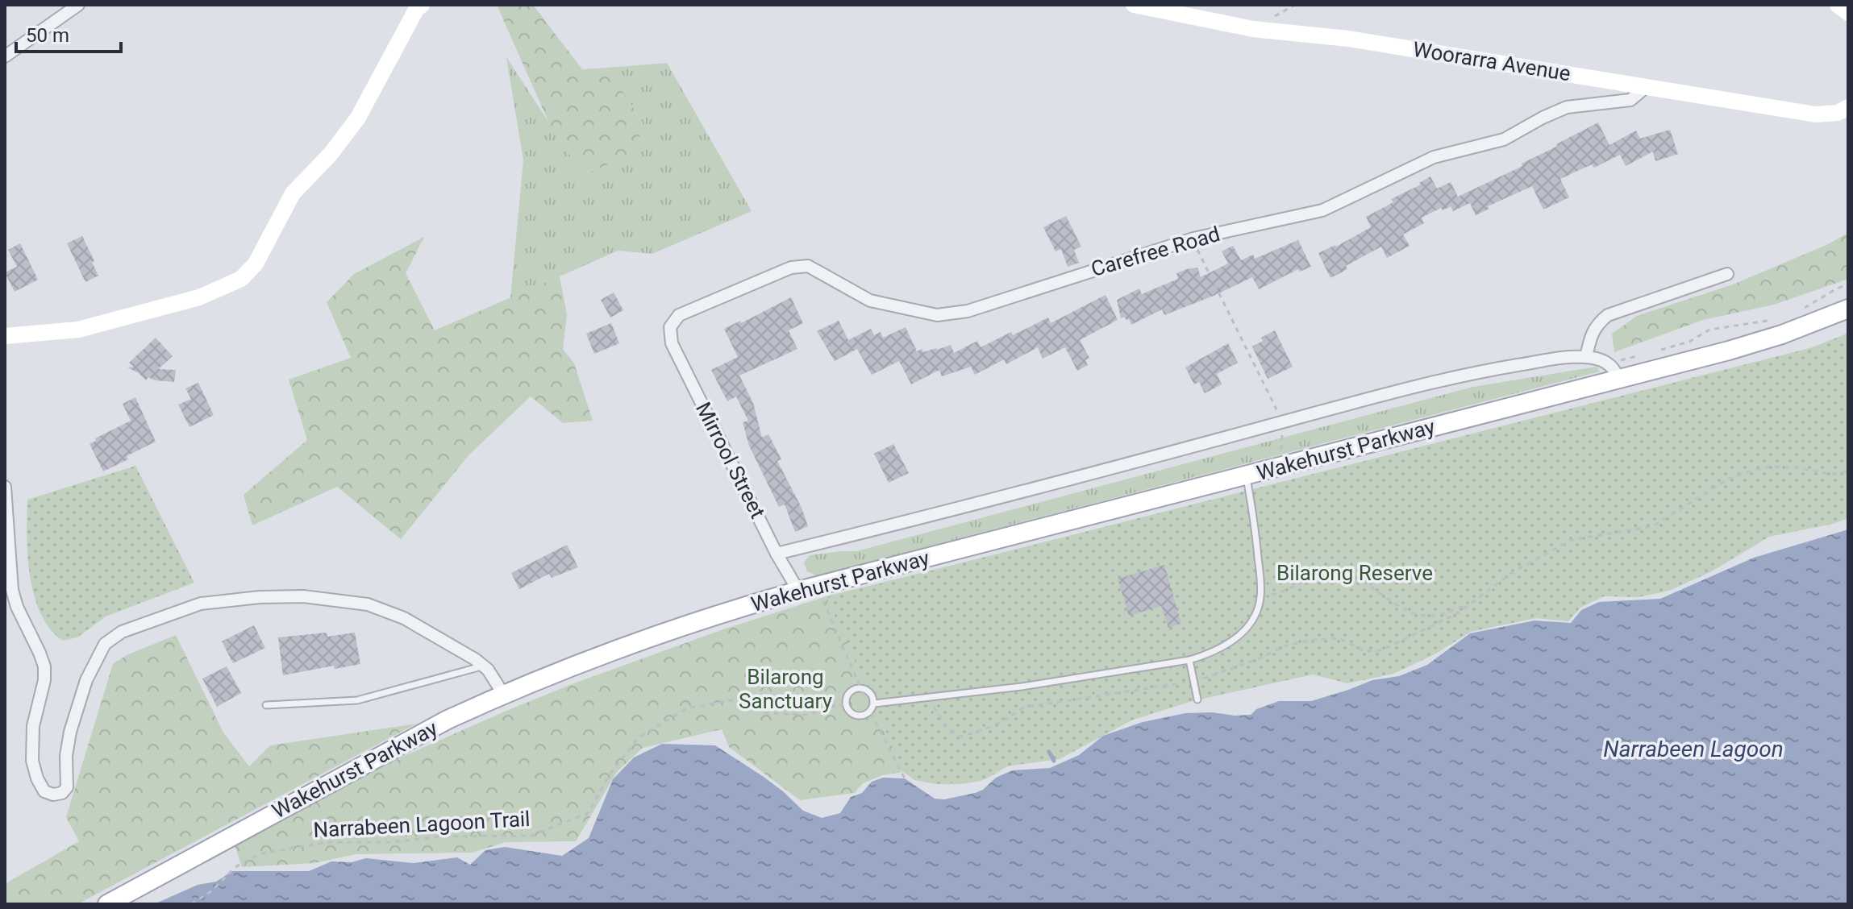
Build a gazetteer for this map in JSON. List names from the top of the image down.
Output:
{
  "streets": {
    "main road": ["Wakehurst Parkway"],
    "street": ["Woorarra Avenue", "Carefree Road", "Mirrool Street"],
    "path": ["Narrabeen Lagoon Trail"]
  },
  "crossings": [
    ["Woorarra Avenue", "Carefree Road"],
    ["Carefree Road", "Mirrool Street"],
    ["Wakehurst Parkway", "Mirrool Street"]
  ],
  "water": ["Narrabeen Lagoon"],
  "parks": ["Bilarong Reserve", "Bilarong Sanctuary"],
  "scale_bar": "50 m"
}
